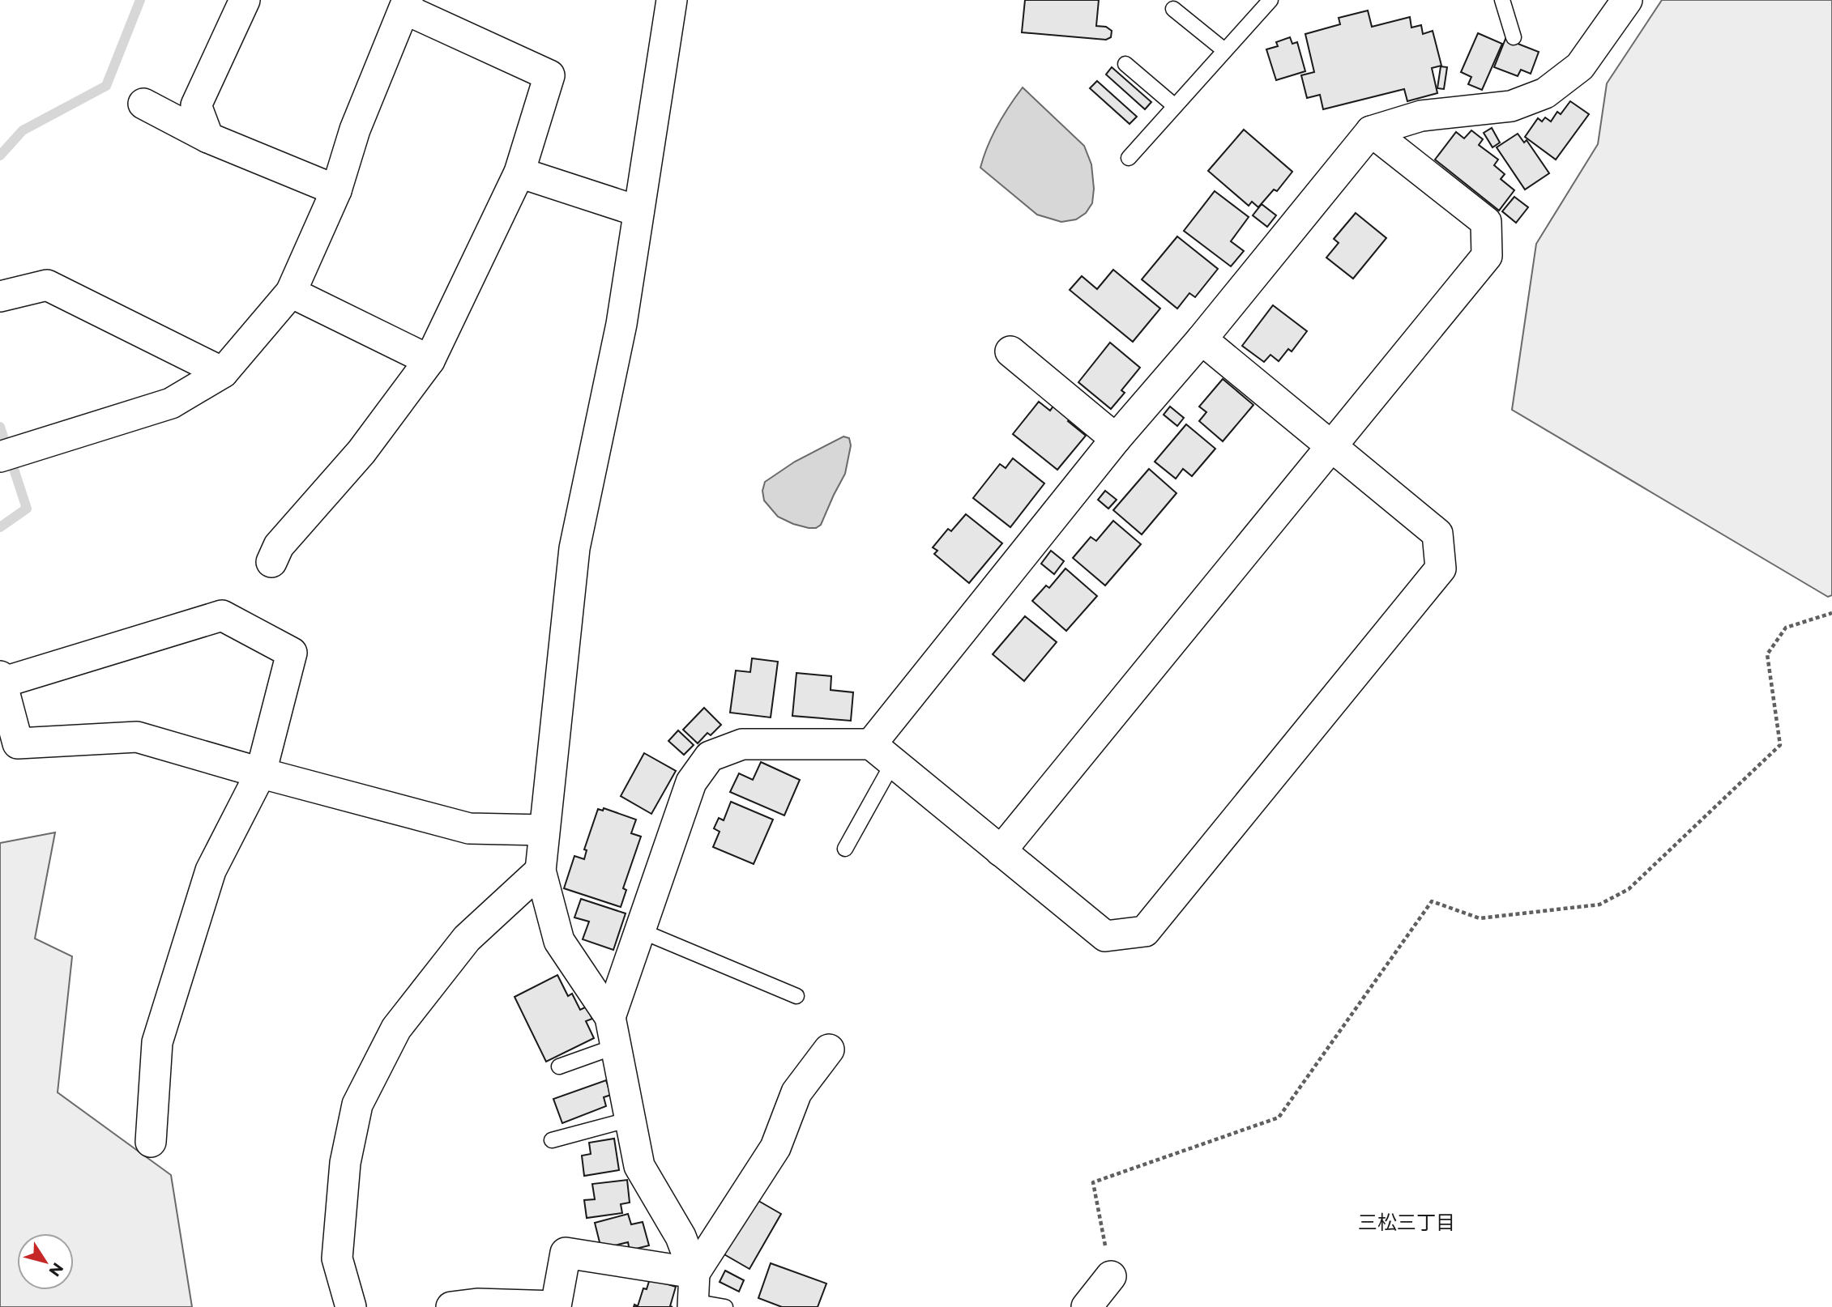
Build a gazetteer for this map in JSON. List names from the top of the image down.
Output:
{
  "districts": ["三松三丁目"],
  "north": "bottom right"
}
